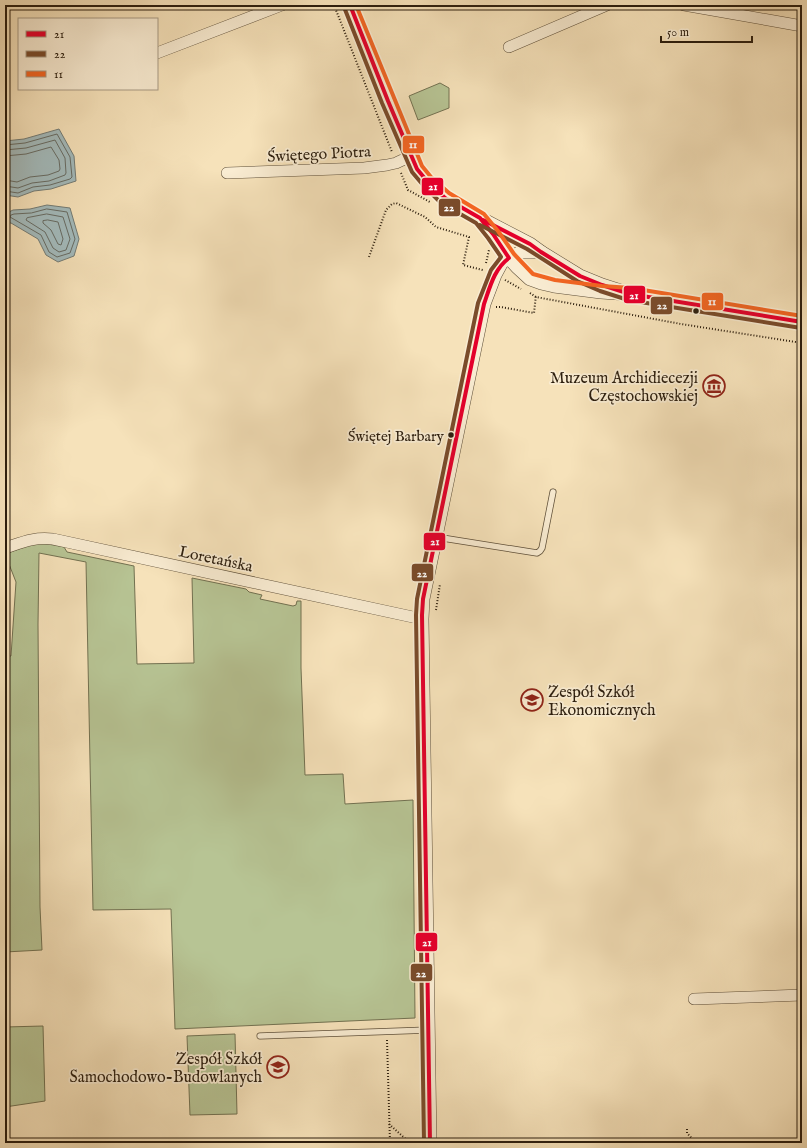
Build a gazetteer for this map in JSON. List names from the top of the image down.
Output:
{
  "streets": {
    "street": ["Świętego Piotra", "Loretańska"]
  },
  "places": {
    "museum": ["Muzeum Archidiecezji Częstochowskiej"],
    "other": ["Świętej Barbary"],
    "school or university": ["Zespół Szkół Ekonomicznych", "Zespół Szkół Samochodowo-Budowlanych"]
  },
  "lines": ["transit line 21", "transit line 11", "transit line 22"],
  "legend": ["21", "22", "11"],
  "scale_bar": "50 m"
}
